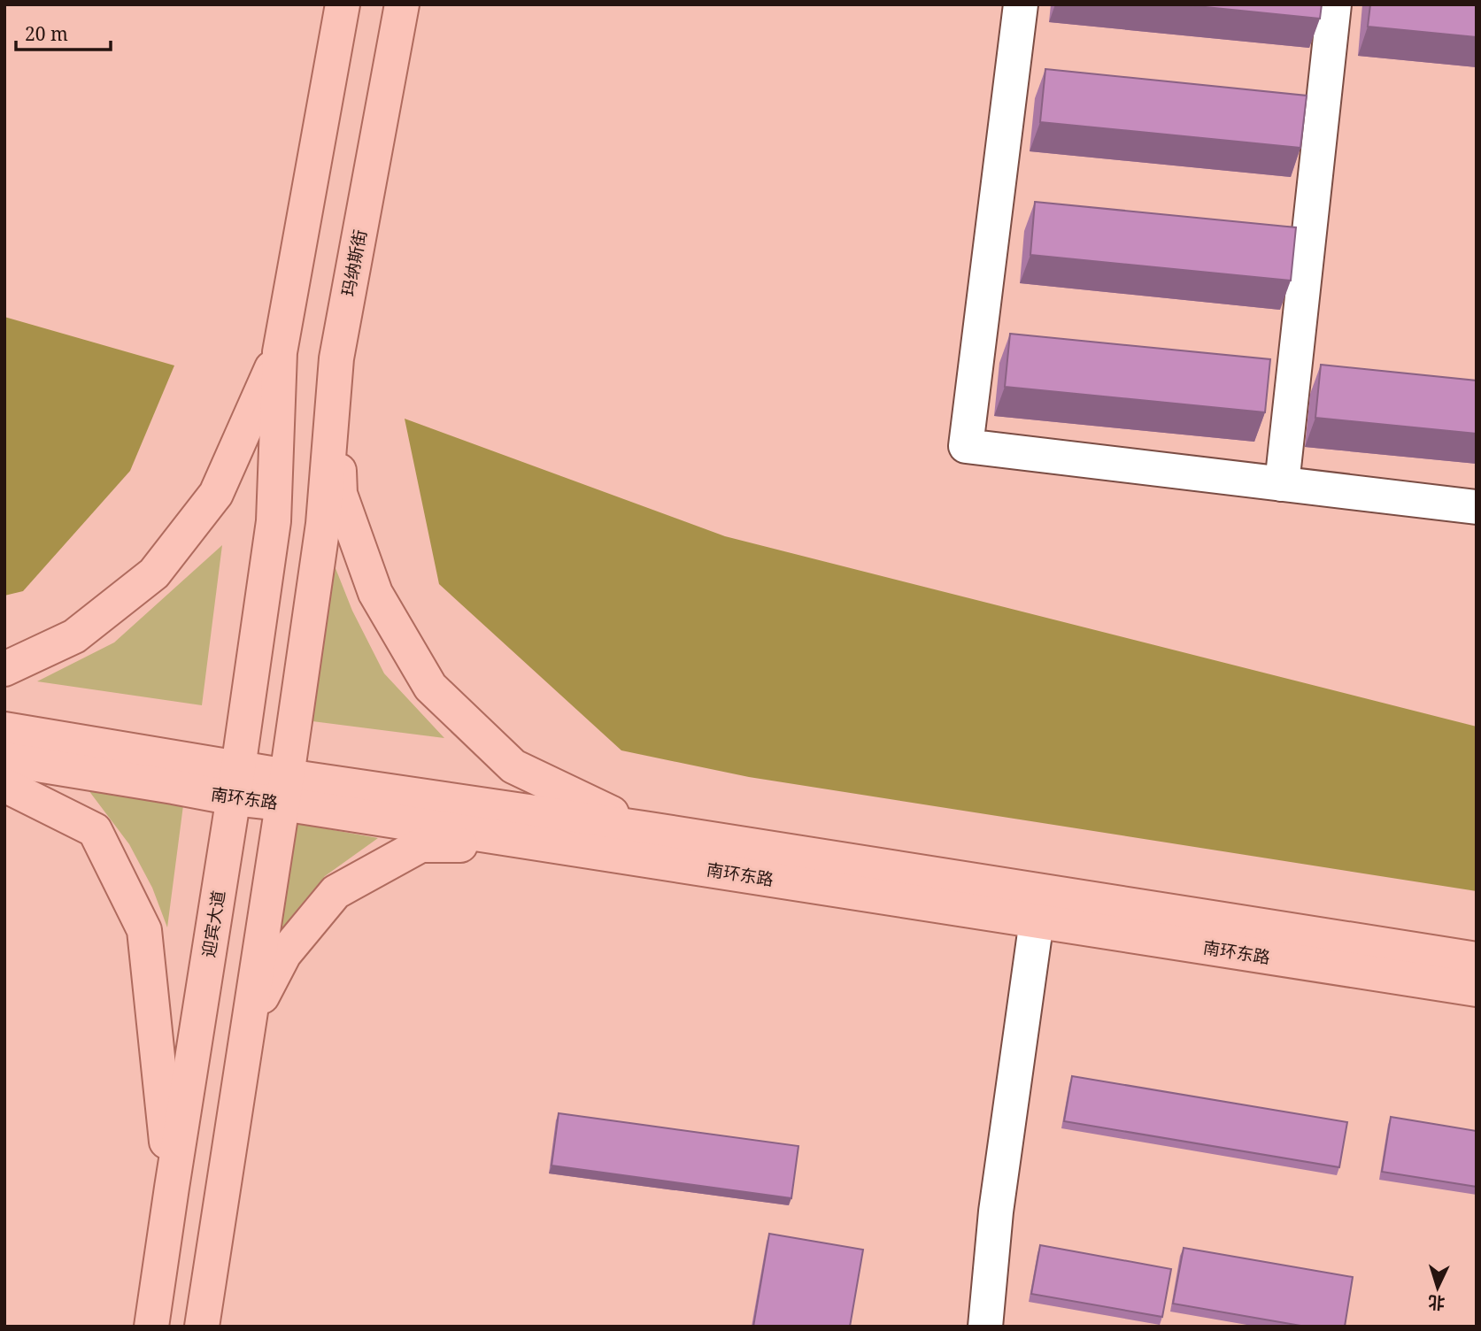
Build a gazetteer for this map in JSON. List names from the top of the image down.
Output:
{
  "streets": {
    "main road": ["玛纳斯街", "南环东路", "迎宾大道"]
  },
  "crossings": [
    ["玛纳斯街", "南环东路"],
    ["南环东路", "迎宾大道"]
  ],
  "scale_bar": "20 m",
  "north": "bottom"
}
